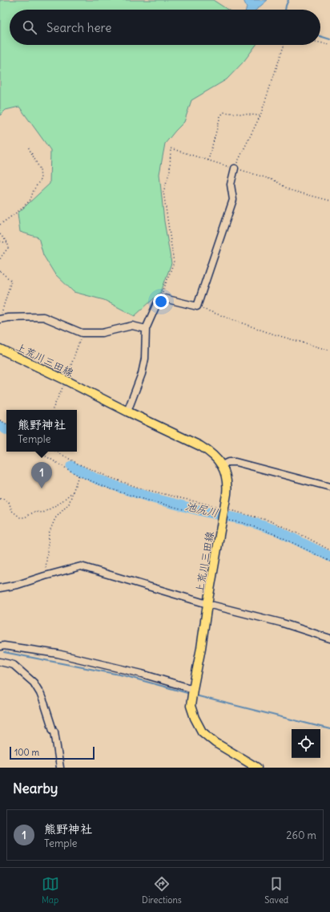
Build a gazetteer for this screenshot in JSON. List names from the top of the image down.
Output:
{
  "streets": {
    "main road": ["上荒川三田線"]
  },
  "water": ["池尻川"],
  "scale_bar": "100 m",
  "page": {
    "search": "Search here",
    "popup": ["熊野神社", "Temple"],
    "pins": "1",
    "scale": "100 m",
    "heading": "Nearby",
    "list": [
      {
        "mark": "1",
        "name": "熊野神社",
        "note": "Temple",
        "value": "260 m"
      }
    ],
    "nav": ["Map", "Directions", "Saved"]
  }
}
